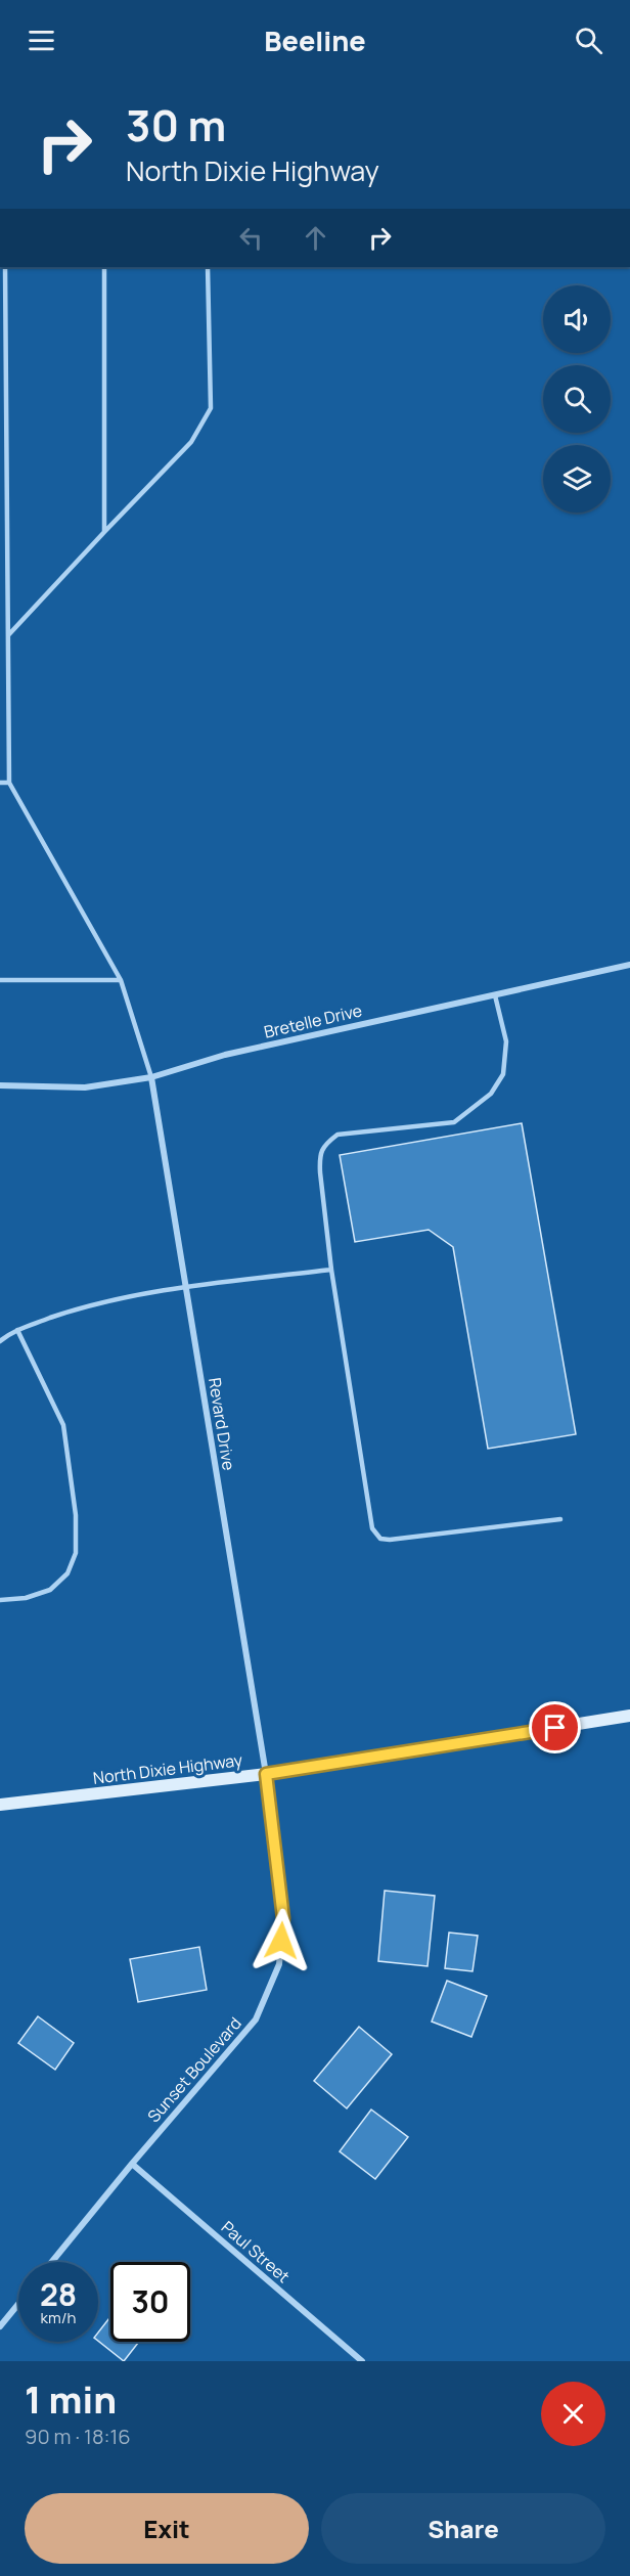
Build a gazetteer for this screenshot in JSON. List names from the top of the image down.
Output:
{
  "streets": {
    "street": [
      "Bretelle Drive",
      "Revard Drive",
      "North Dixie Highway",
      "Sunset Boulevard",
      "Paul Street"
    ]
  },
  "crossings": [
    ["Bretelle Drive", "Revard Drive"],
    ["Revard Drive", "North Dixie Highway"],
    ["Revard Drive", "Sunset Boulevard"],
    ["North Dixie Highway", "Sunset Boulevard"],
    ["Sunset Boulevard", "Paul Street"]
  ],
  "page": {
    "header": "Beeline",
    "turn": ["30 m", "North Dixie Highway"],
    "speed": "28 km/h",
    "limit": "30",
    "heading": ["1 min", "90 m · 18:16"],
    "buttons": ["Exit", "Share"]
  }
}
